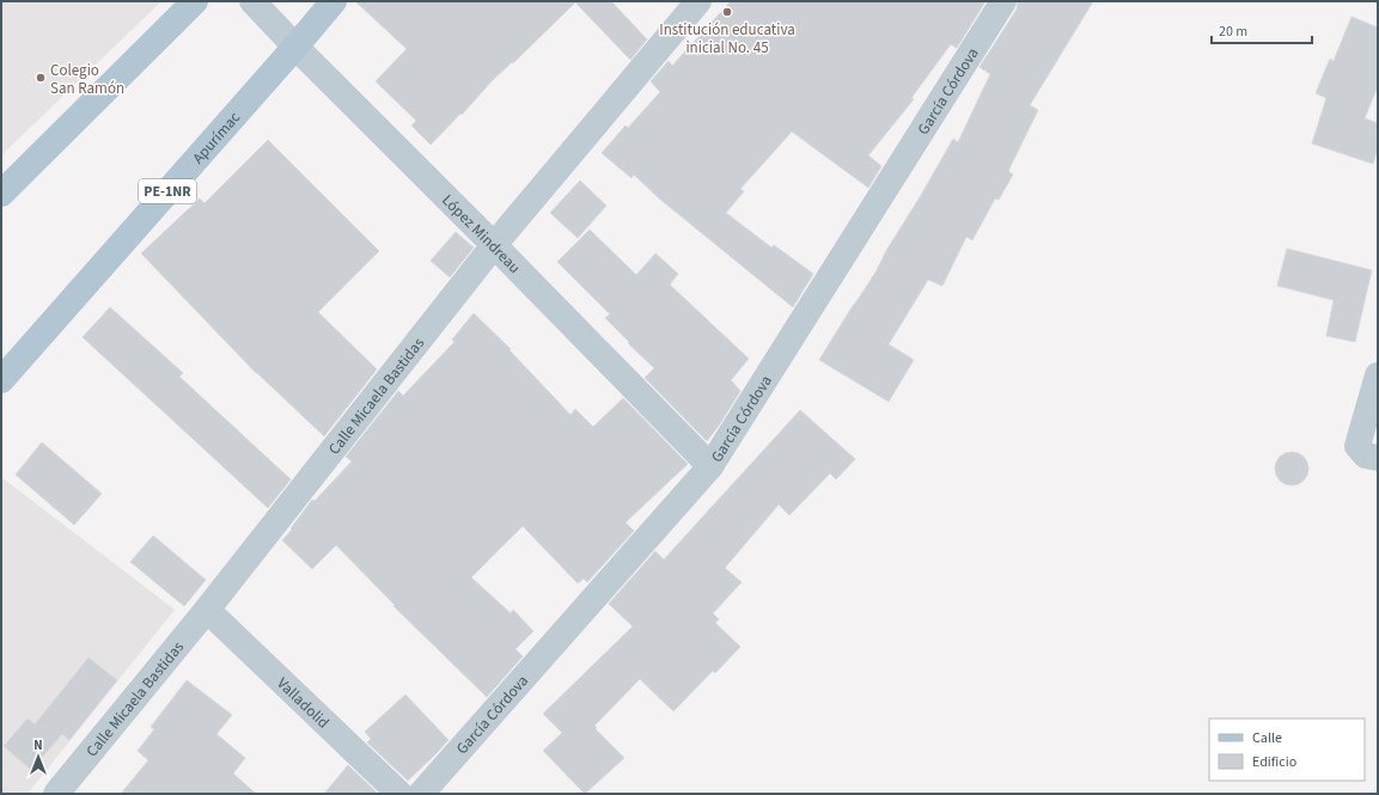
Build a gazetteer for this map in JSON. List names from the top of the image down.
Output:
{
  "streets": {
    "main road": ["Apurímac", "PE-1NR"],
    "street": [
      "García Córdova",
      "López Mindreau",
      "Calle Micaela Bastidas",
      "Valladolid"
    ]
  },
  "crossings": [
    ["García Córdova", "López Mindreau"],
    ["Apurímac", "López Mindreau"],
    ["López Mindreau", "Calle Micaela Bastidas"],
    ["Calle Micaela Bastidas", "Valladolid"]
  ],
  "places": ["Institución educativa inicial No. 45", "Colegio San Ramón"],
  "legend": ["Calle", "Edificio"],
  "scale_bar": "20 m",
  "north": "top"
}
